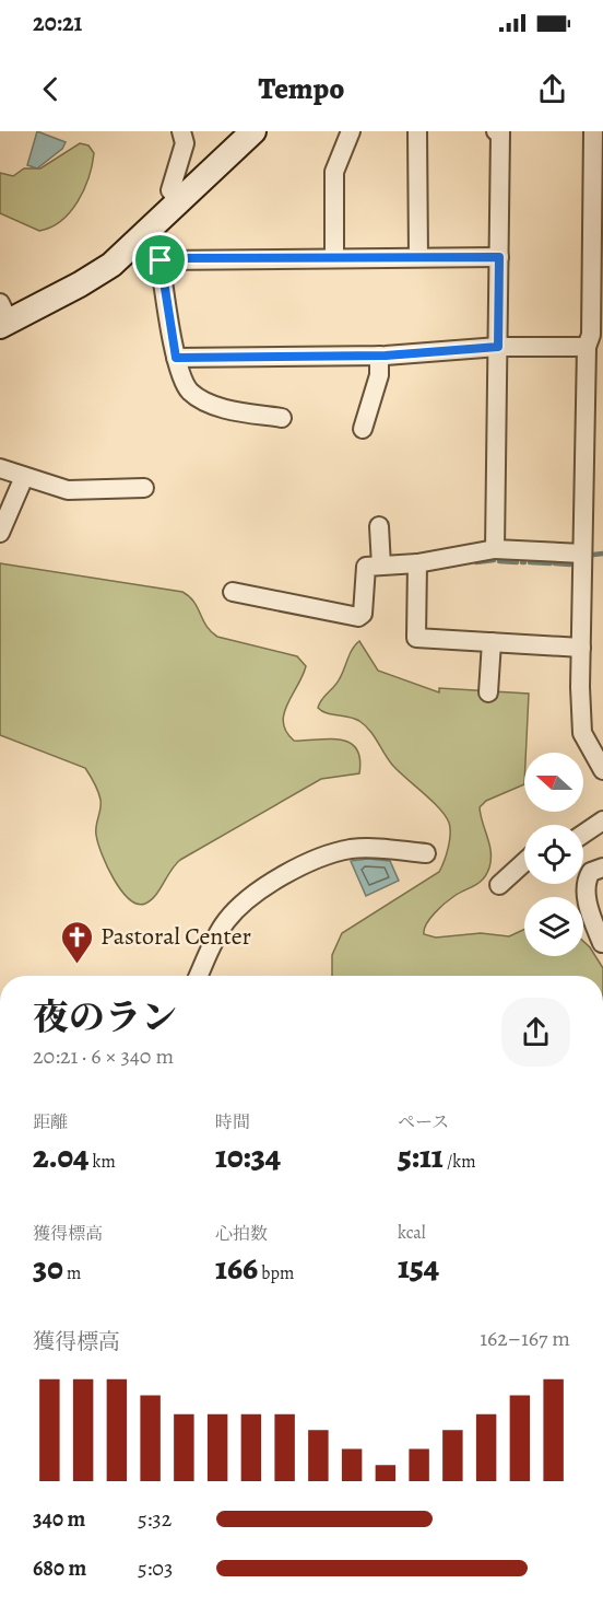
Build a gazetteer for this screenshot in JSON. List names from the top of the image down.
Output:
{
  "places": {
    "church": ["Pastoral Center"]
  },
  "north": "left",
  "page": {
    "status": "20:21",
    "header": "Tempo",
    "heading": ["夜のラン", "20:21 · 6 × 340 m"],
    "stats": [
      ["距離", "2.04 km"],
      ["時間", "10:34"],
      ["ペース", "5:11 /km"],
      ["獲得標高", "30 m"],
      ["心拍数", "166 bpm"],
      ["kcal", "154"]
    ],
    "chart": ["獲得標高", "162–167 m"],
    "list": [
      {
        "name": "340 m",
        "note": "5:32"
      },
      {
        "name": "680 m",
        "note": "5:03"
      }
    ]
  }
}
